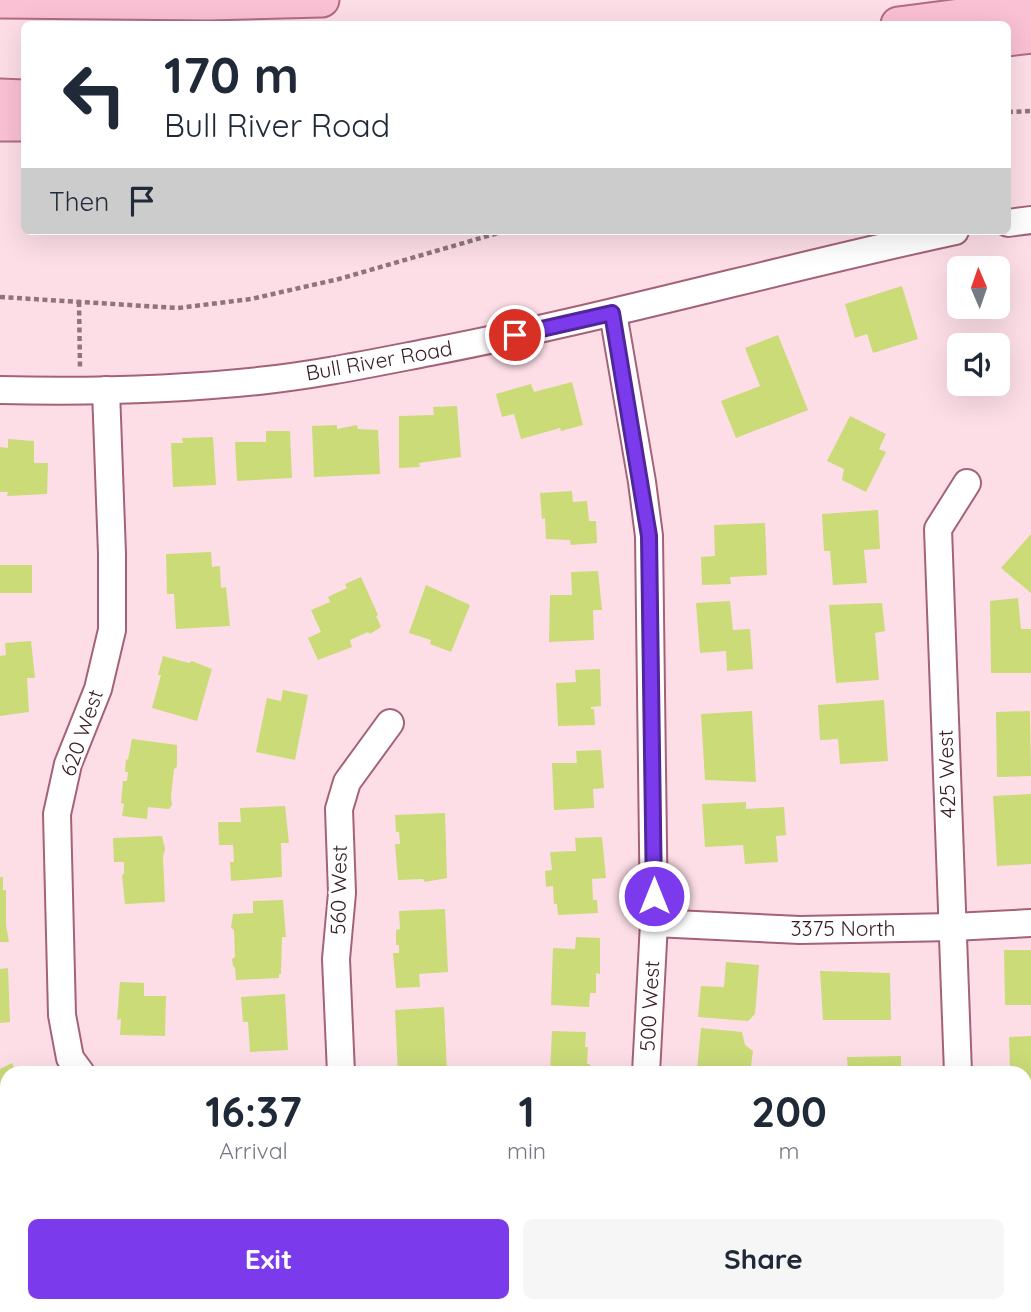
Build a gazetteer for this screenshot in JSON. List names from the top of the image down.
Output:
{
  "streets": {
    "street": [
      "Bull River Road",
      "620 West",
      "425 West",
      "560 West",
      "3375 North",
      "500 West"
    ]
  },
  "crossings": [
    ["Bull River Road", "620 West"],
    ["Bull River Road", "500 West"],
    ["425 West", "3375 North"],
    ["3375 North", "500 West"]
  ],
  "north": "top",
  "page": {
    "turn": ["170 m", "Bull River Road"],
    "then": "Then",
    "eta": [
      "16:37",
      "Arrival",
      "1",
      "min",
      "200",
      "m"
    ],
    "buttons": ["Exit", "Share"]
  }
}
